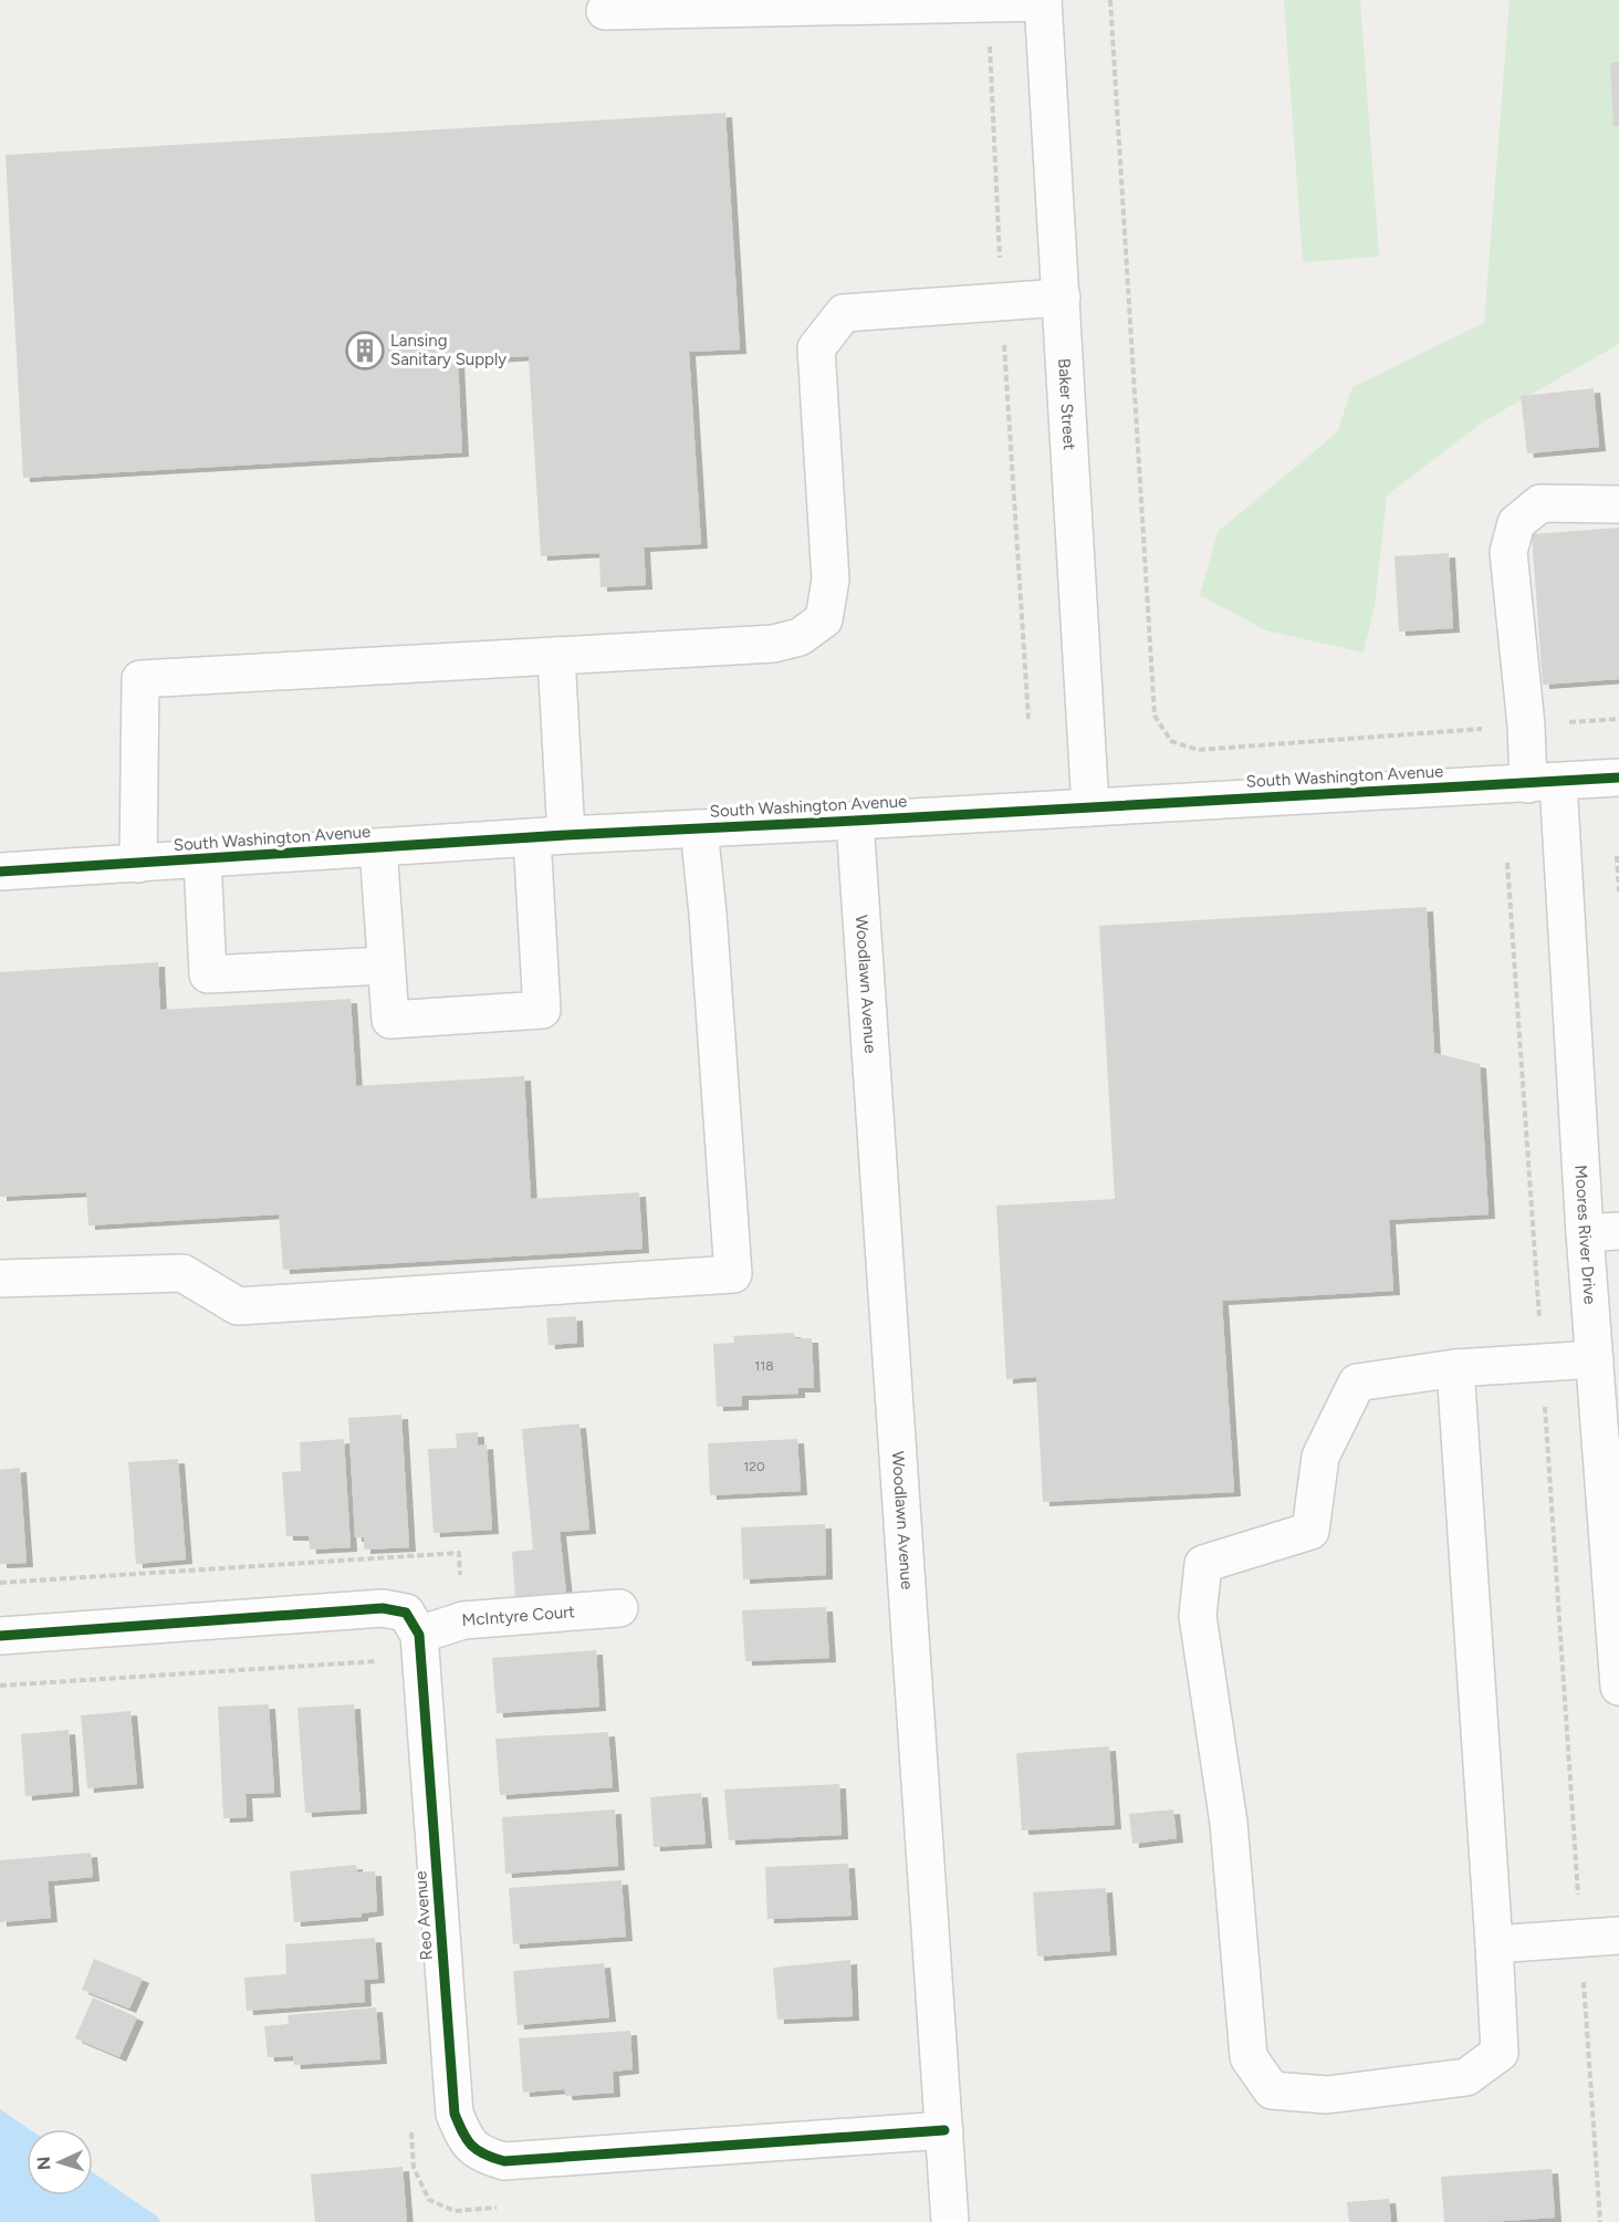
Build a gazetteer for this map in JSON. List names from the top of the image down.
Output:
{
  "streets": {
    "street": [
      "Baker Street",
      "South Washington Avenue",
      "Woodlawn Avenue",
      "Moores River Drive",
      "McIntyre Court",
      "Reo Avenue"
    ]
  },
  "crossings": [
    ["Baker Street", "South Washington Avenue"],
    ["South Washington Avenue", "Woodlawn Avenue"],
    ["South Washington Avenue", "Moores River Drive"],
    ["Woodlawn Avenue", "Reo Avenue"],
    ["McIntyre Court", "Reo Avenue"]
  ],
  "places": {
    "building": ["Lansing Sanitary Supply"]
  },
  "house_numbers": ["118", "120"],
  "north": "left"
}
